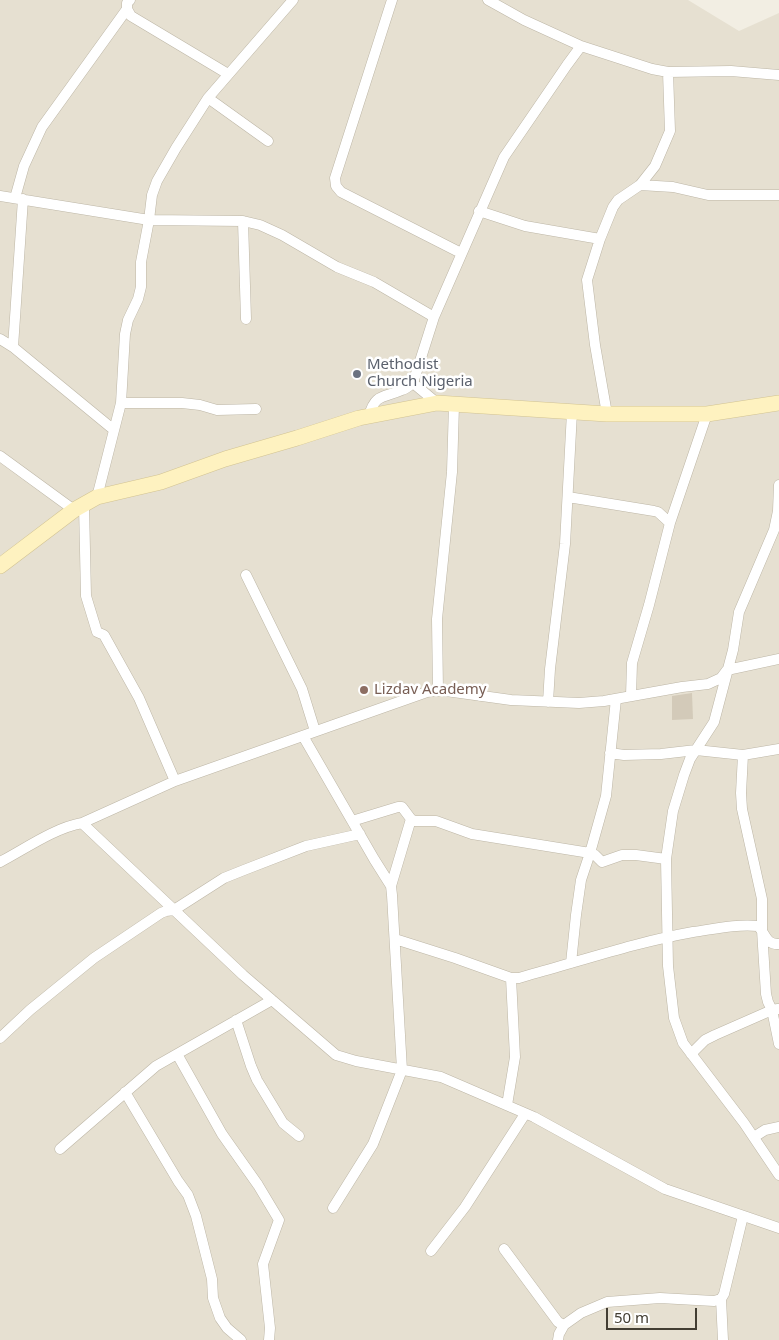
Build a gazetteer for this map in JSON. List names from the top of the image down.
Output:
{
  "places": ["Methodist Church Nigeria", "Lizdav Academy"],
  "scale_bar": "50 m"
}
